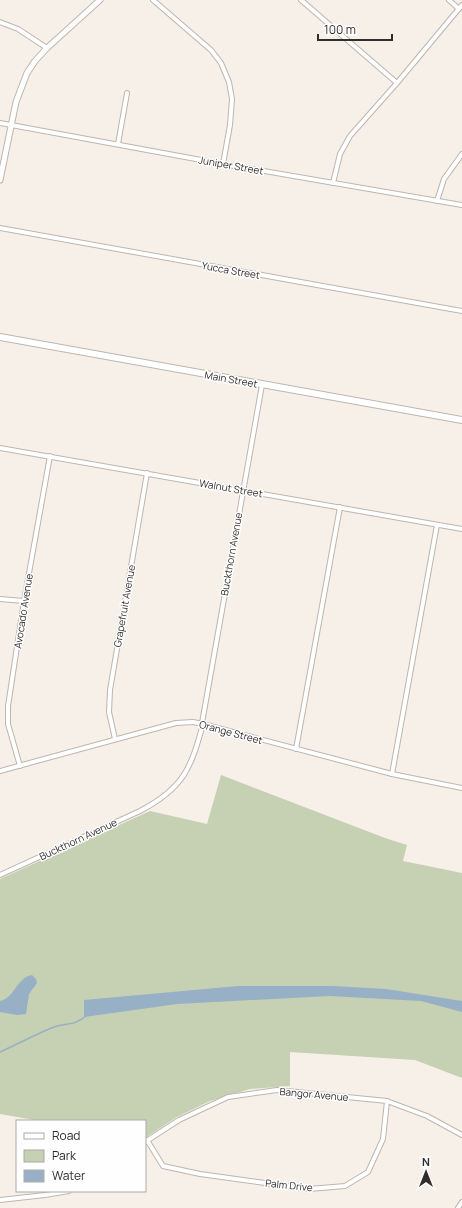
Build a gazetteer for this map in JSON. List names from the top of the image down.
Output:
{
  "streets": {
    "main road": ["Main Street"],
    "street": [
      "Juniper Street",
      "Yucca Street",
      "Walnut Street",
      "Buckthorn Avenue",
      "Grapefruit Avenue",
      "Avocado Avenue",
      "Orange Street",
      "Bangor Avenue",
      "Palm Drive"
    ]
  },
  "crossings": [
    ["Main Street", "Buckthorn Avenue"],
    ["Walnut Street", "Buckthorn Avenue"],
    ["Walnut Street", "Grapefruit Avenue"],
    ["Walnut Street", "Avocado Avenue"],
    ["Buckthorn Avenue", "Orange Street"],
    ["Grapefruit Avenue", "Orange Street"],
    ["Avocado Avenue", "Orange Street"],
    ["Bangor Avenue", "Palm Drive"]
  ],
  "legend": ["Road", "Park", "Water"],
  "scale_bar": "100 m",
  "north": "top"
}
